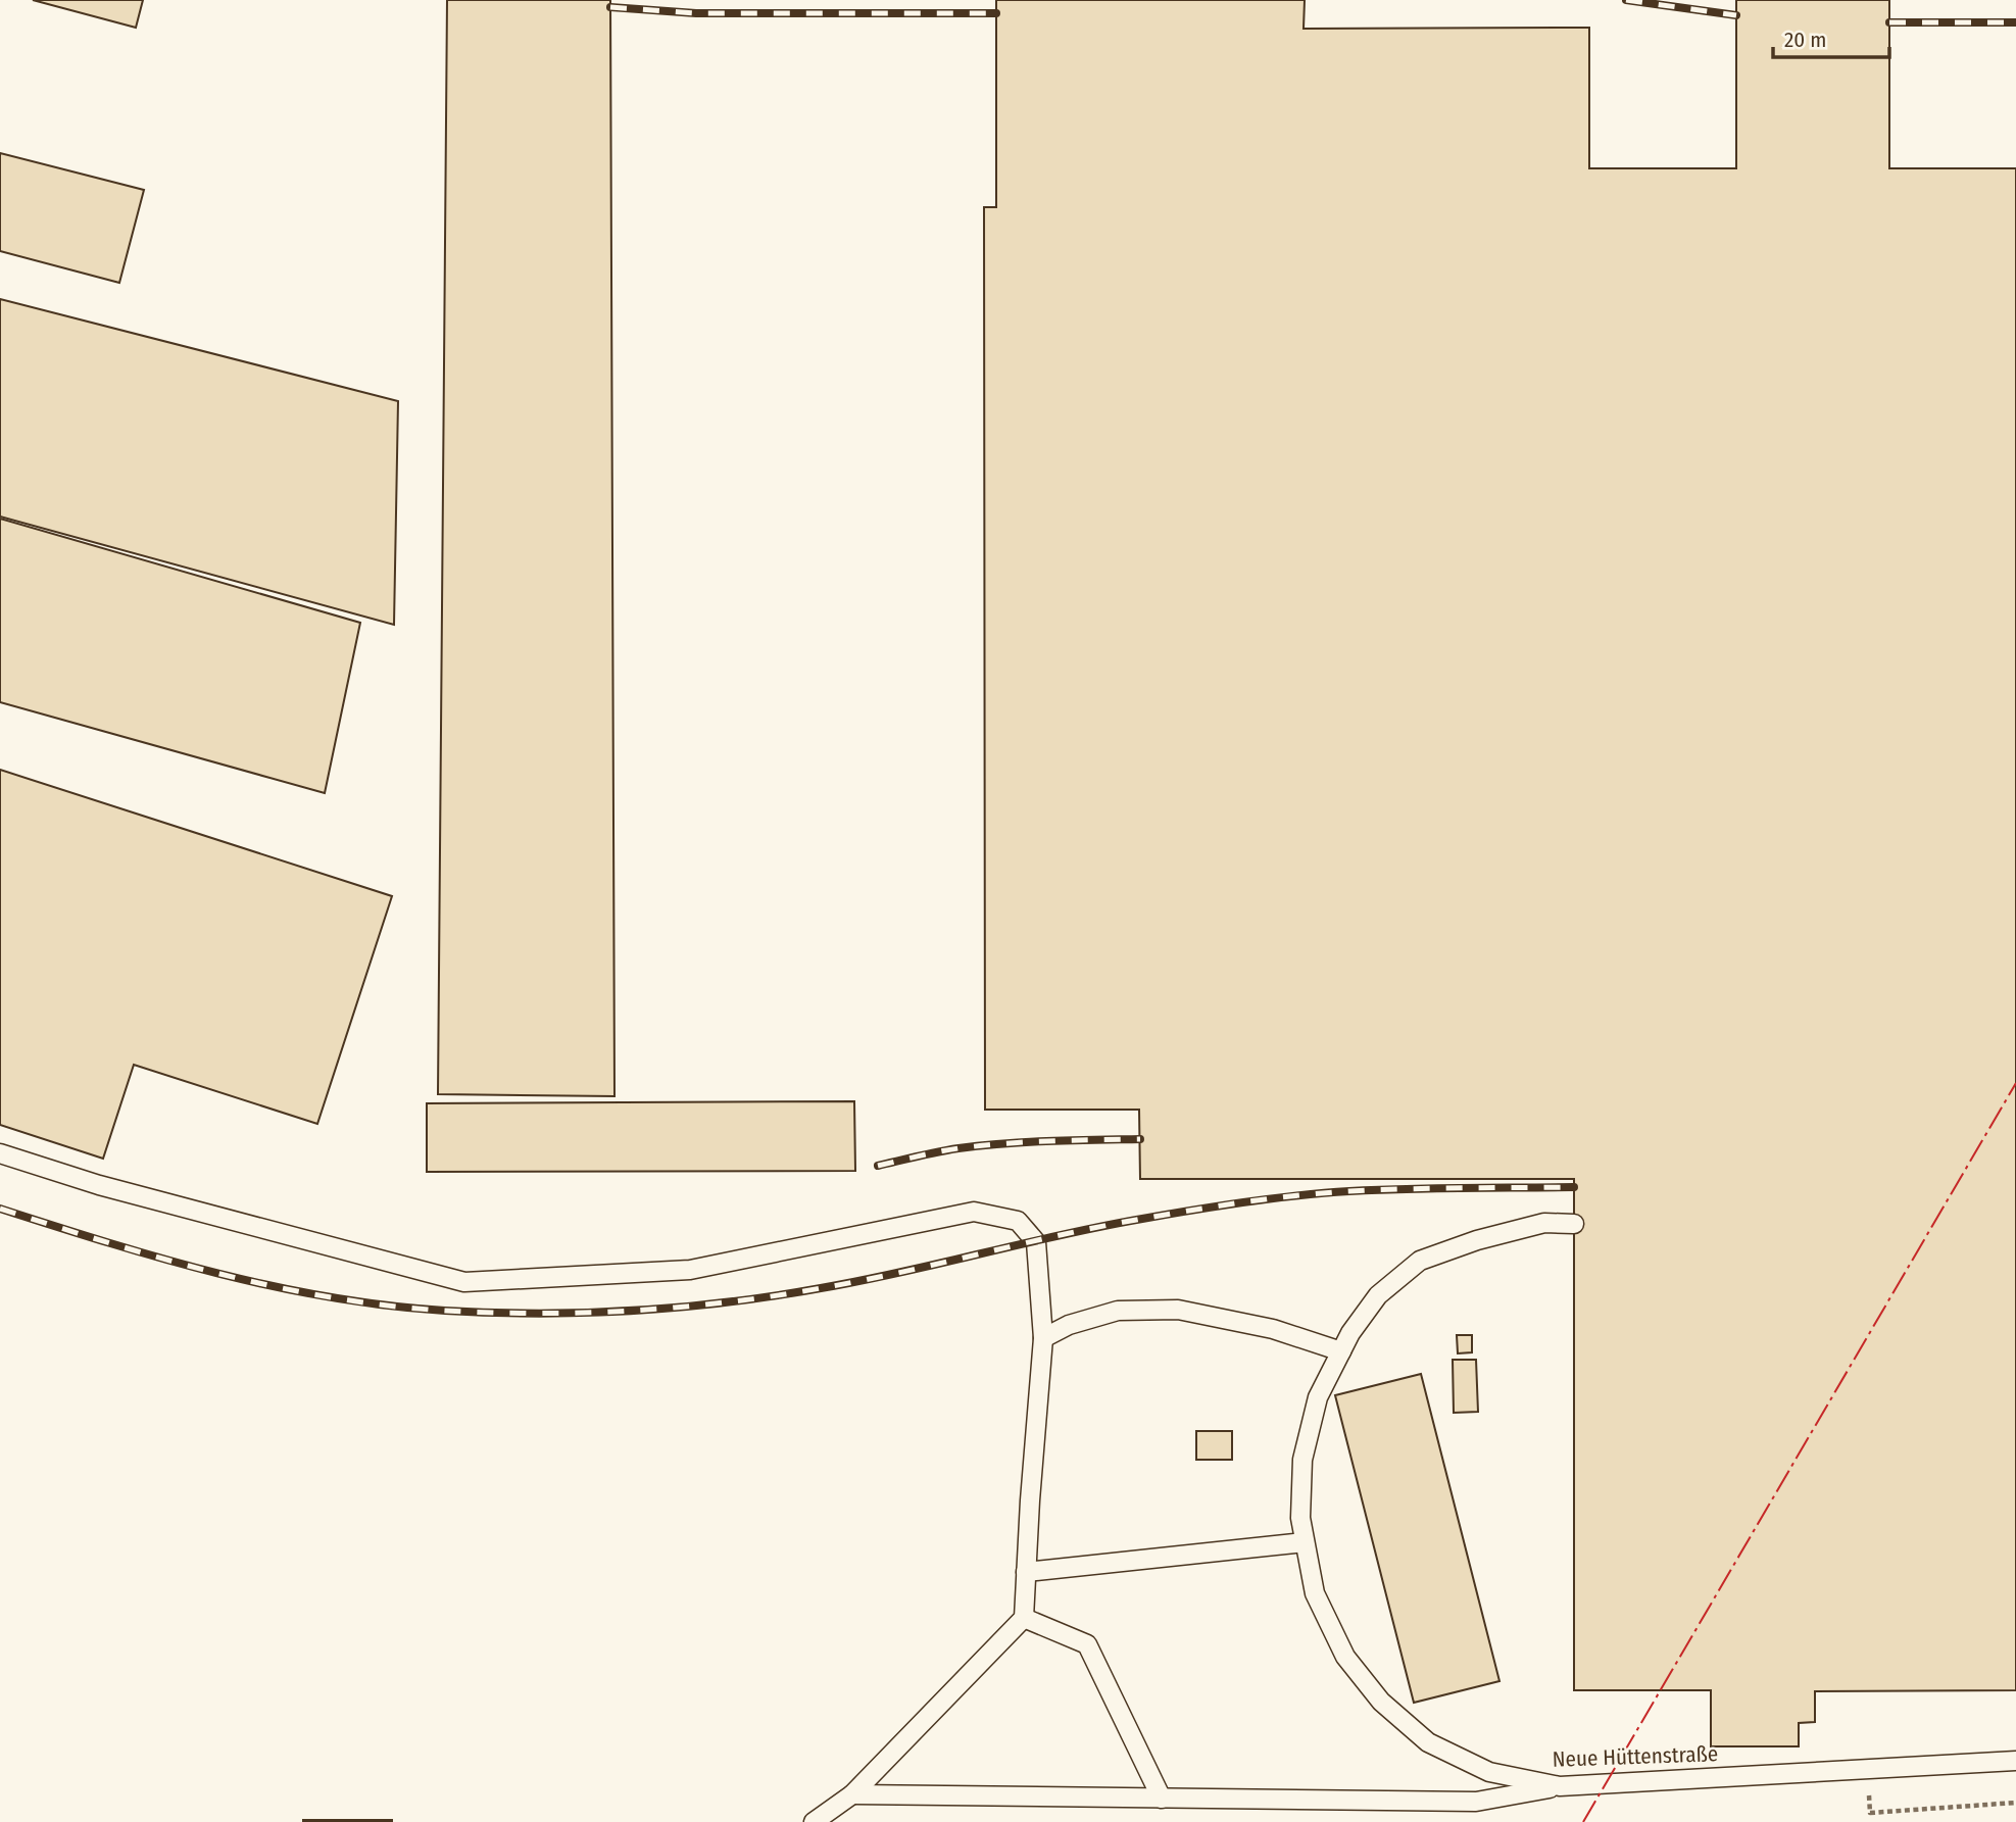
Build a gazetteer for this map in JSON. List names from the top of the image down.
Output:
{
  "streets": {
    "lane": ["Neue Hüttenstraße"]
  },
  "scale_bar": "20 m"
}
